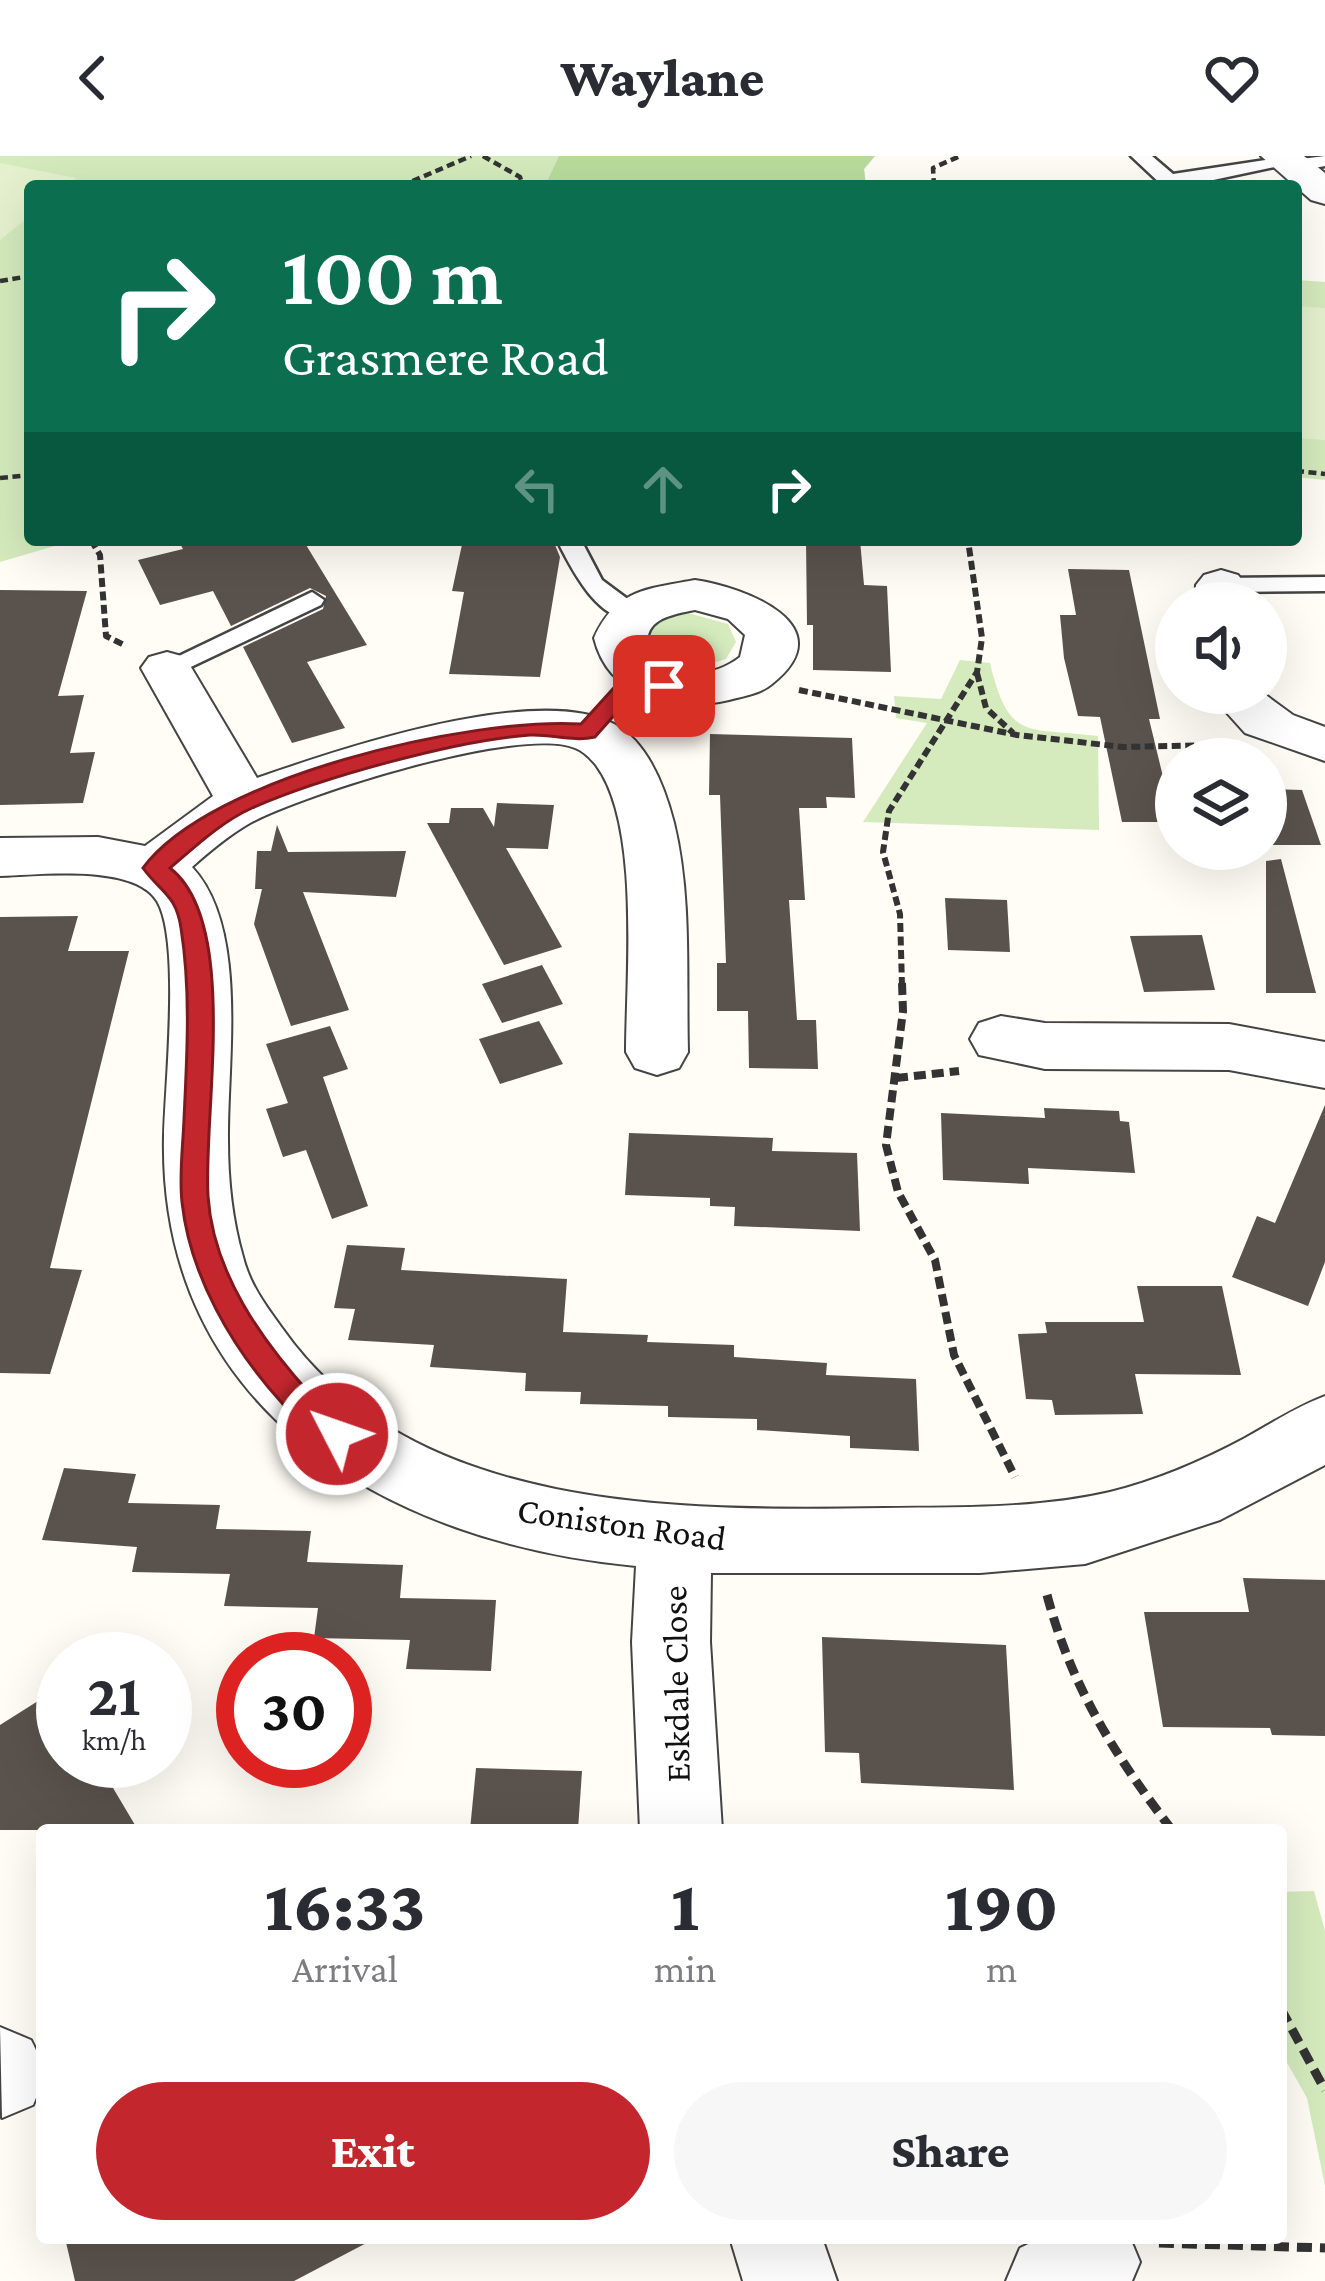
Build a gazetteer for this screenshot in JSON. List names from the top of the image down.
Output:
{
  "streets": {
    "street": ["Coniston Road", "Eskdale Close"]
  },
  "crossings": [
    ["Coniston Road", "Eskdale Close"]
  ],
  "page": {
    "header": "Waylane",
    "turn": ["100 m", "Grasmere Road"],
    "speed": "21 km/h",
    "limit": "30",
    "eta": [
      "16:33",
      "Arrival",
      "1",
      "min",
      "190",
      "m"
    ],
    "buttons": ["Exit", "Share"]
  }
}
